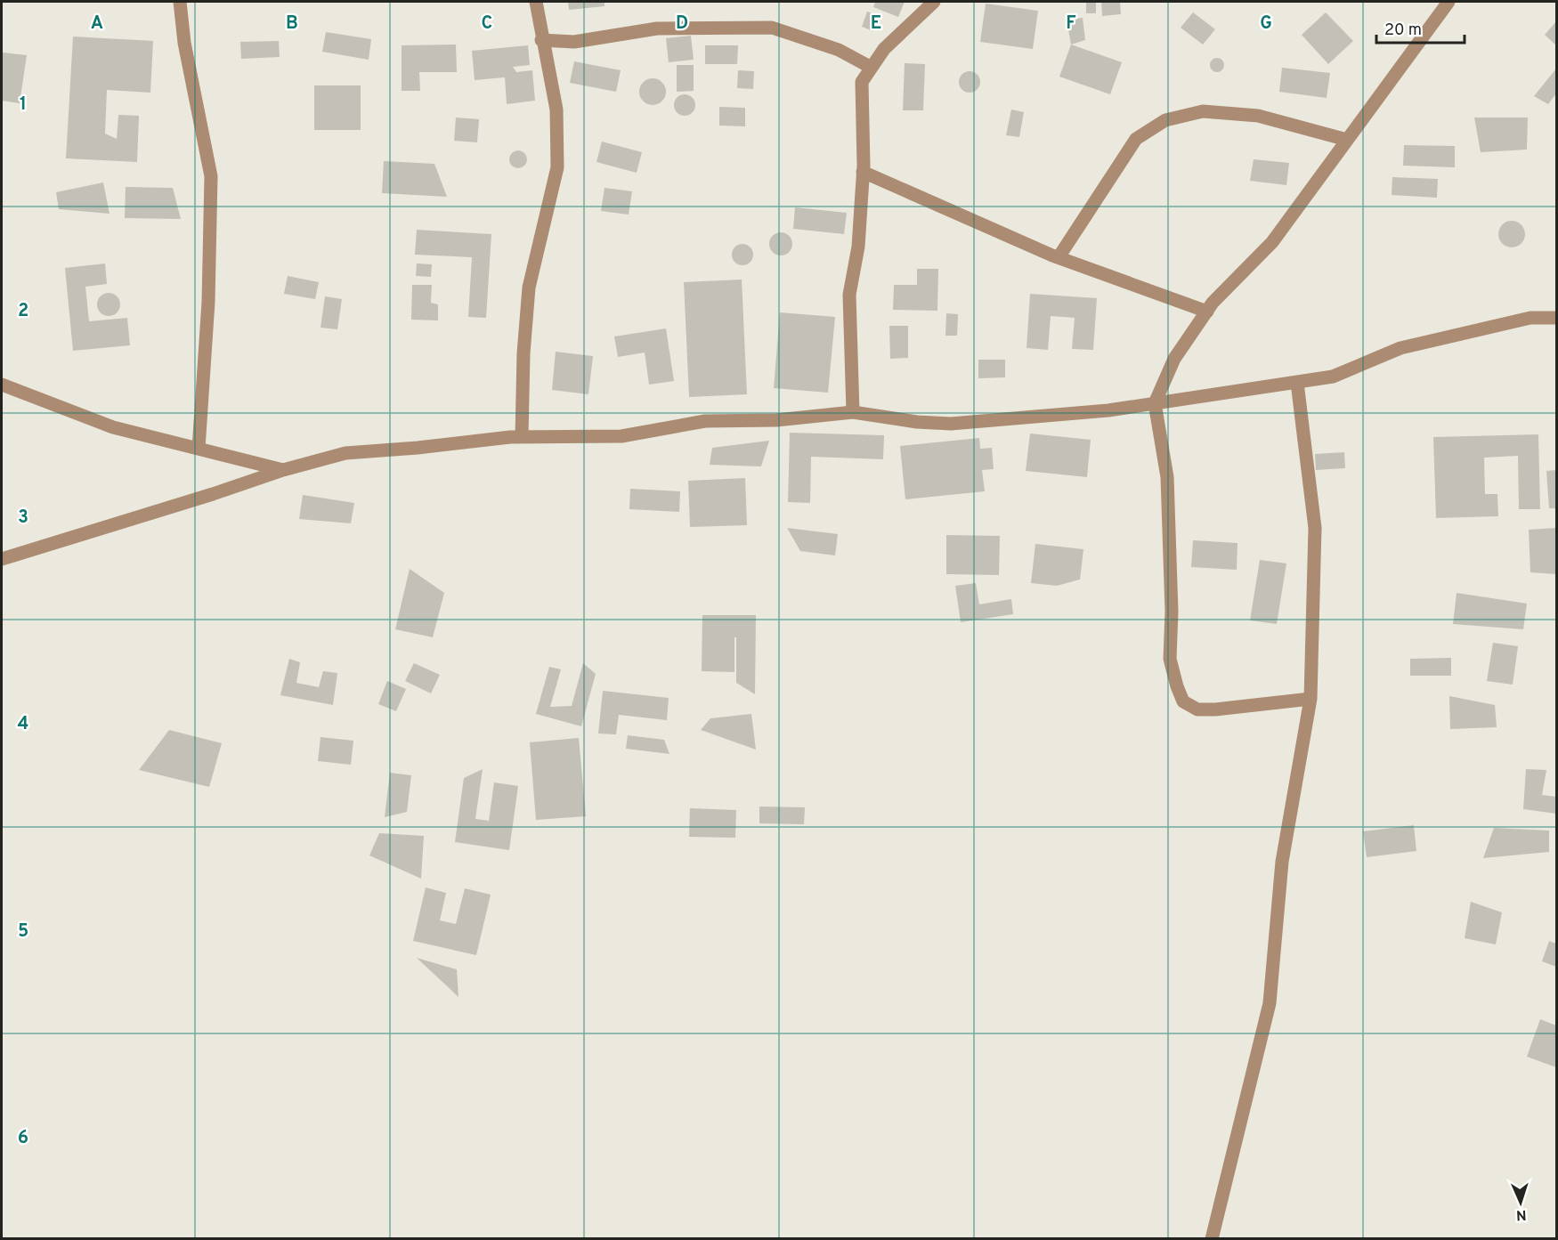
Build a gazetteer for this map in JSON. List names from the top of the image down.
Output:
{
  "scale_bar": "20 m",
  "north": "bottom",
  "grid": {
    "columns": [
      "A",
      "B",
      "C",
      "D",
      "E",
      "F",
      "G"
    ],
    "rows": [
      "1",
      "2",
      "3",
      "4",
      "5",
      "6"
    ]
  }
}
